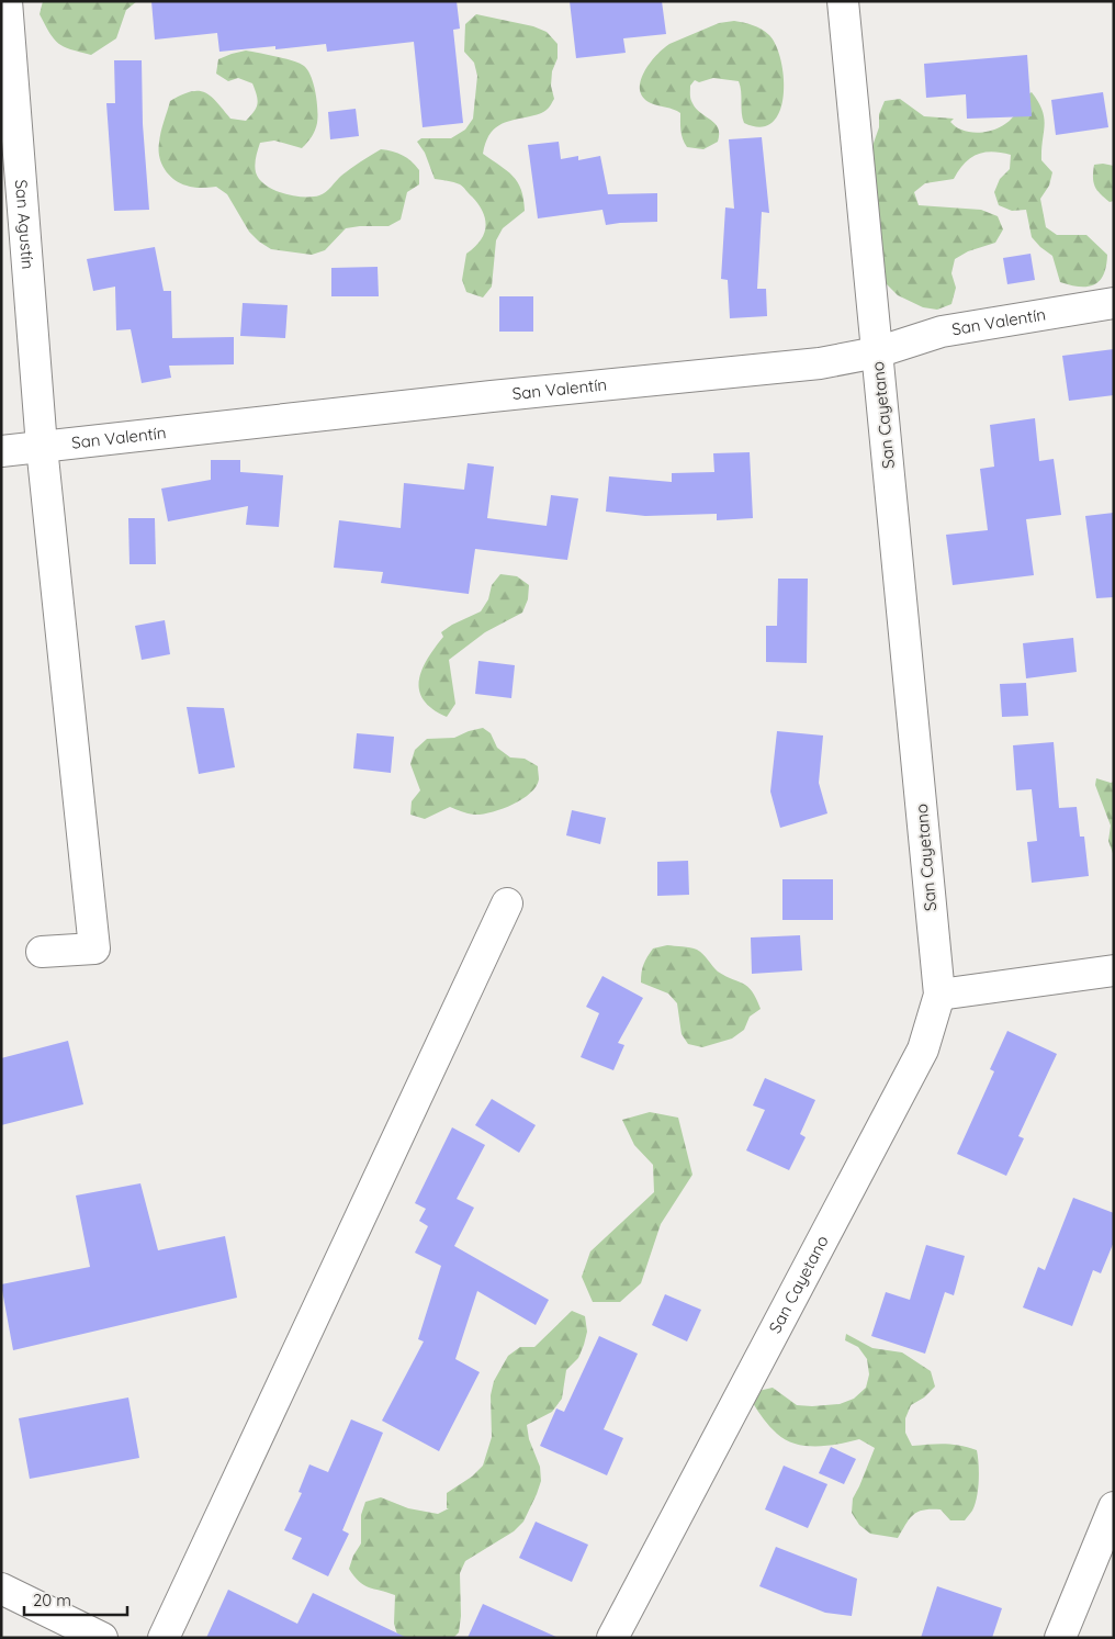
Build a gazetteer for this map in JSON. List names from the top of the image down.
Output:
{
  "streets": {
    "street": ["San Agustín", "San Valentín", "San Cayetano"]
  },
  "crossings": [
    ["San Agustín", "San Valentín"],
    ["San Valentín", "San Cayetano"]
  ],
  "scale_bar": "20 m"
}
